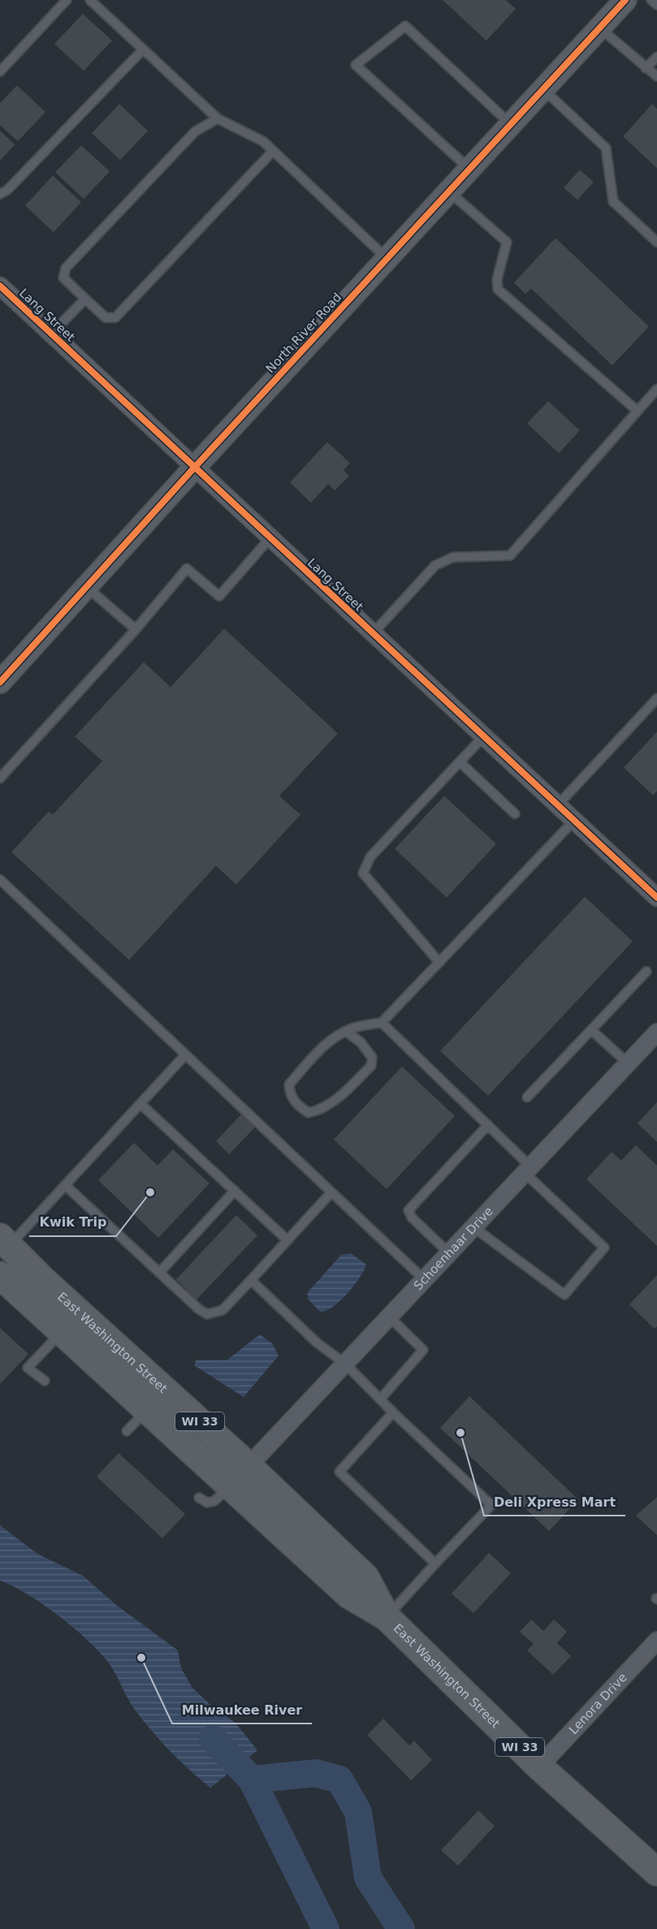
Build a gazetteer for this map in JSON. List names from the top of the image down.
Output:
{
  "streets": {
    "main road": ["East Washington Street", "WI 33"],
    "street": [
      "Lang Street",
      "North River Road",
      "Schoenhaar Drive",
      "Lenora Drive"
    ]
  },
  "crossings": [
    ["Lang Street", "North River Road"],
    ["Schoenhaar Drive", "East Washington Street"],
    ["East Washington Street", "Lenora Drive"]
  ],
  "places": ["Kwik Trip", "Deli Xpress Mart", "Milwaukee River"]
}
